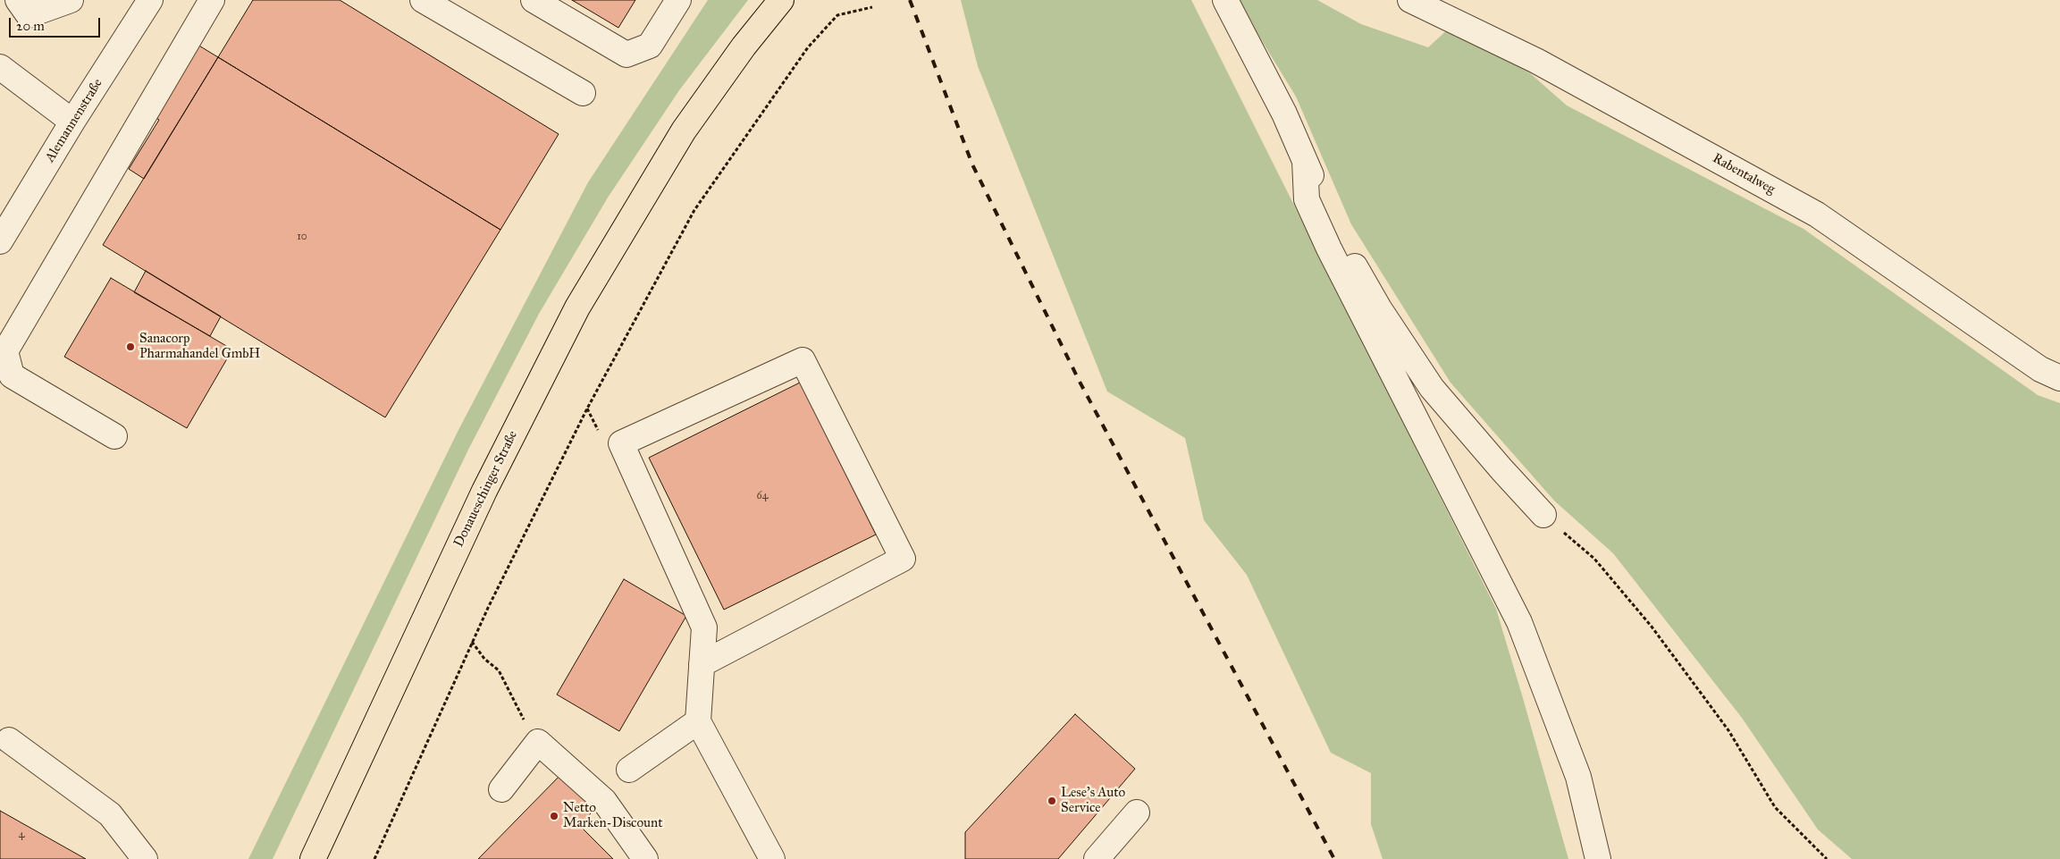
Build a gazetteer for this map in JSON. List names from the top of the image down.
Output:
{
  "streets": {
    "main road": ["Donaueschinger Straße"],
    "street": ["Alemannenstraße", "Rabentalweg"]
  },
  "places": ["Sanacorp Pharmahandel GmbH", "Lese's Auto Service", "Netto Marken-Discount"],
  "house_numbers": ["10", "64", "4"],
  "scale_bar": "20 m"
}
